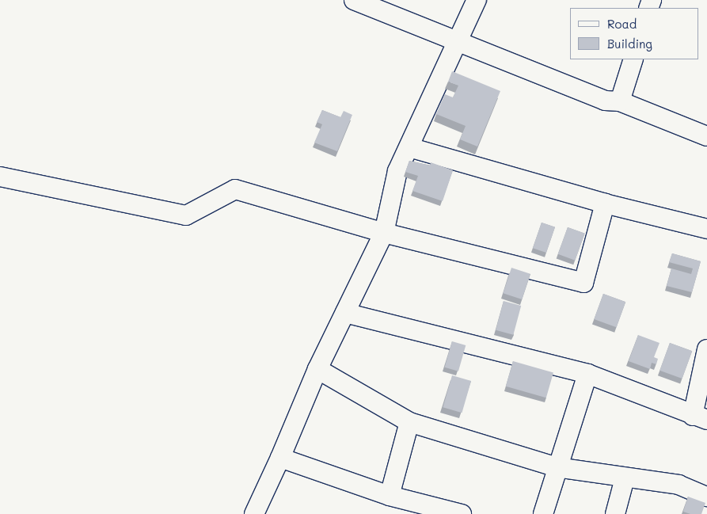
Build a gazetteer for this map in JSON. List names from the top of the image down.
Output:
{
  "legend": ["Road", "Building"]
}
